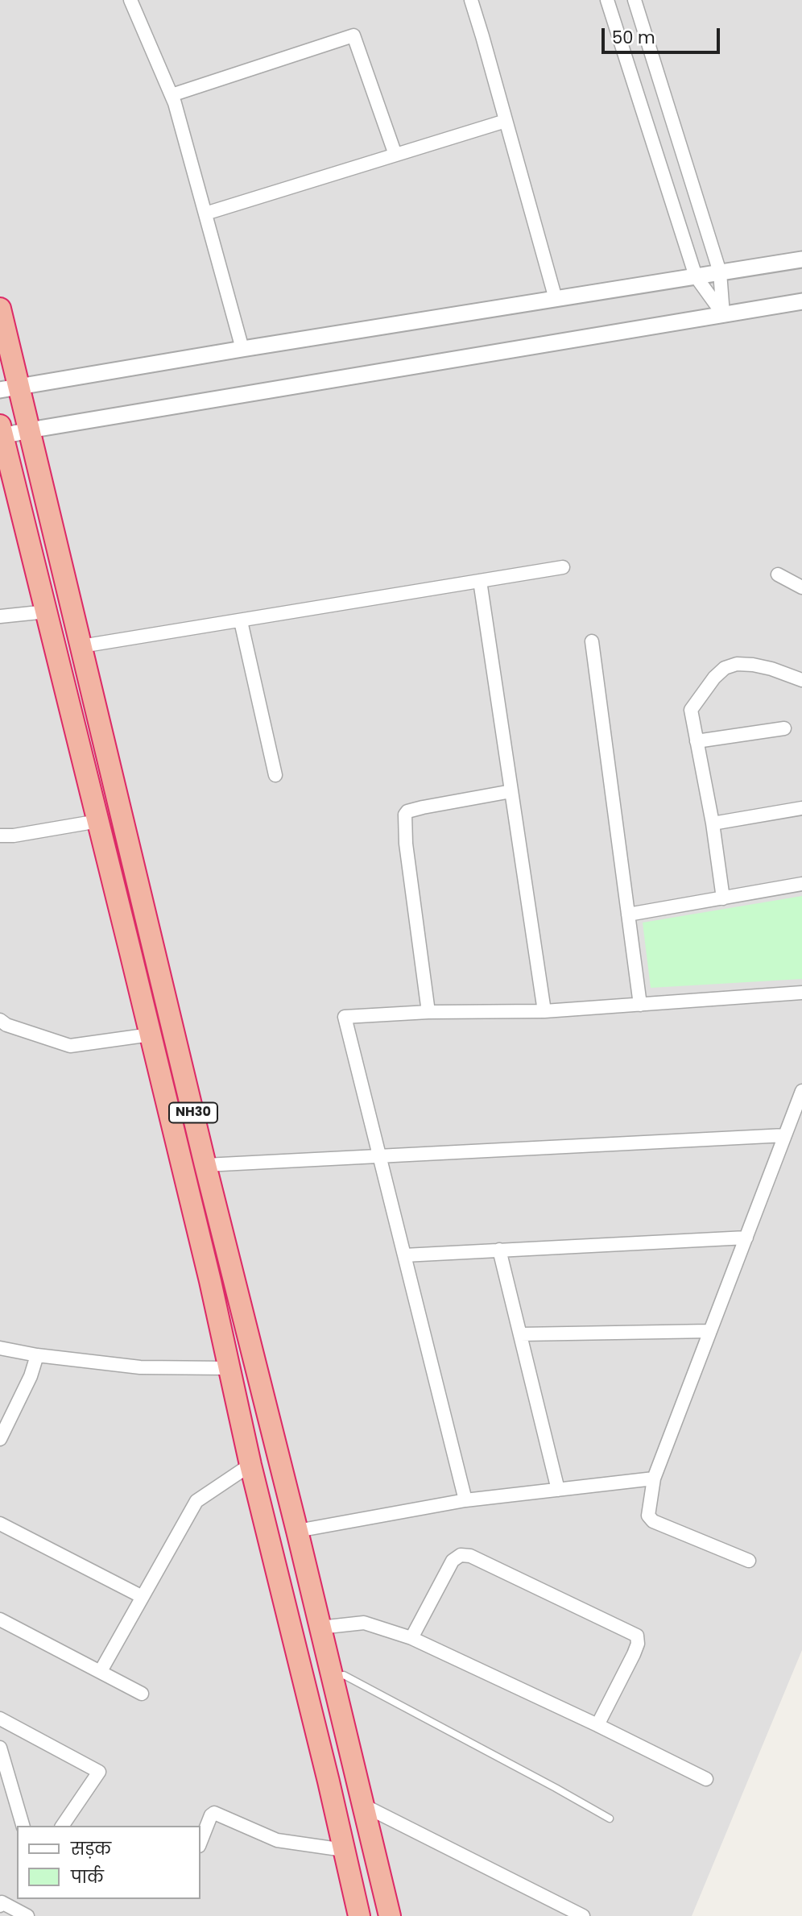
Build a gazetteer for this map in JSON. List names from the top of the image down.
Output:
{
  "streets": {
    "highway": ["NH30"]
  },
  "legend": ["सड़क", "पार्क"],
  "scale_bar": "50 m"
}
